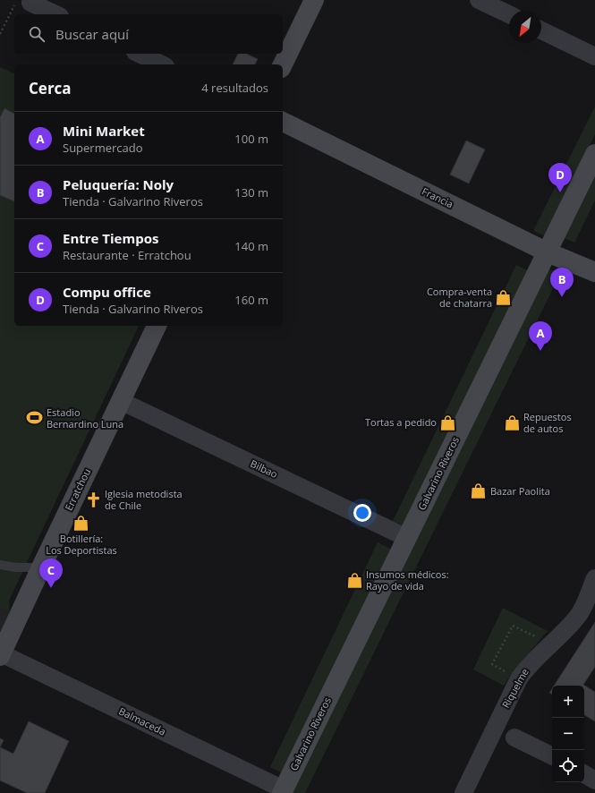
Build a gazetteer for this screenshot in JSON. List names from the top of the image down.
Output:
{
  "streets": {
    "street": [
      "Francia",
      "Bilbao",
      "Galvarino Riveros",
      "Erratchou",
      "Riquelme",
      "Balmaceda"
    ]
  },
  "crossings": [
    ["Francia", "Galvarino Riveros"],
    ["Bilbao", "Galvarino Riveros"],
    ["Bilbao", "Erratchou"],
    ["Galvarino Riveros", "Balmaceda"],
    ["Erratchou", "Balmaceda"]
  ],
  "places": {
    "shop": [
      "Compra-venta de chatarra",
      "Tortas a pedido",
      "Repuestos de autos",
      "Bazar Paolita",
      "Botillería: Los Deportistas",
      "Insumos médicos: Rayo de vida"
    ],
    "sports": ["Estadio Bernardino Luna"],
    "church": ["Iglesia metodista de Chile"]
  },
  "north": "bottom left",
  "page": {
    "search": "Buscar aquí",
    "heading": ["Cerca", "4 resultados"],
    "list": [
      {
        "mark": "A",
        "name": "Mini Market",
        "note": "Supermercado",
        "value": "100 m"
      },
      {
        "mark": "B",
        "name": "Peluquería: Noly",
        "note": "Tienda · Galvarino Riveros",
        "value": "130 m"
      },
      {
        "mark": "C",
        "name": "Entre Tiempos",
        "note": "Restaurante · Erratchou",
        "value": "140 m"
      },
      {
        "mark": "D",
        "name": "Compu office",
        "note": "Tienda · Galvarino Riveros",
        "value": "160 m"
      }
    ],
    "pins": [
      "D",
      "B",
      "A",
      "C"
    ],
    "map_buttons": ["+", "−"]
  }
}
